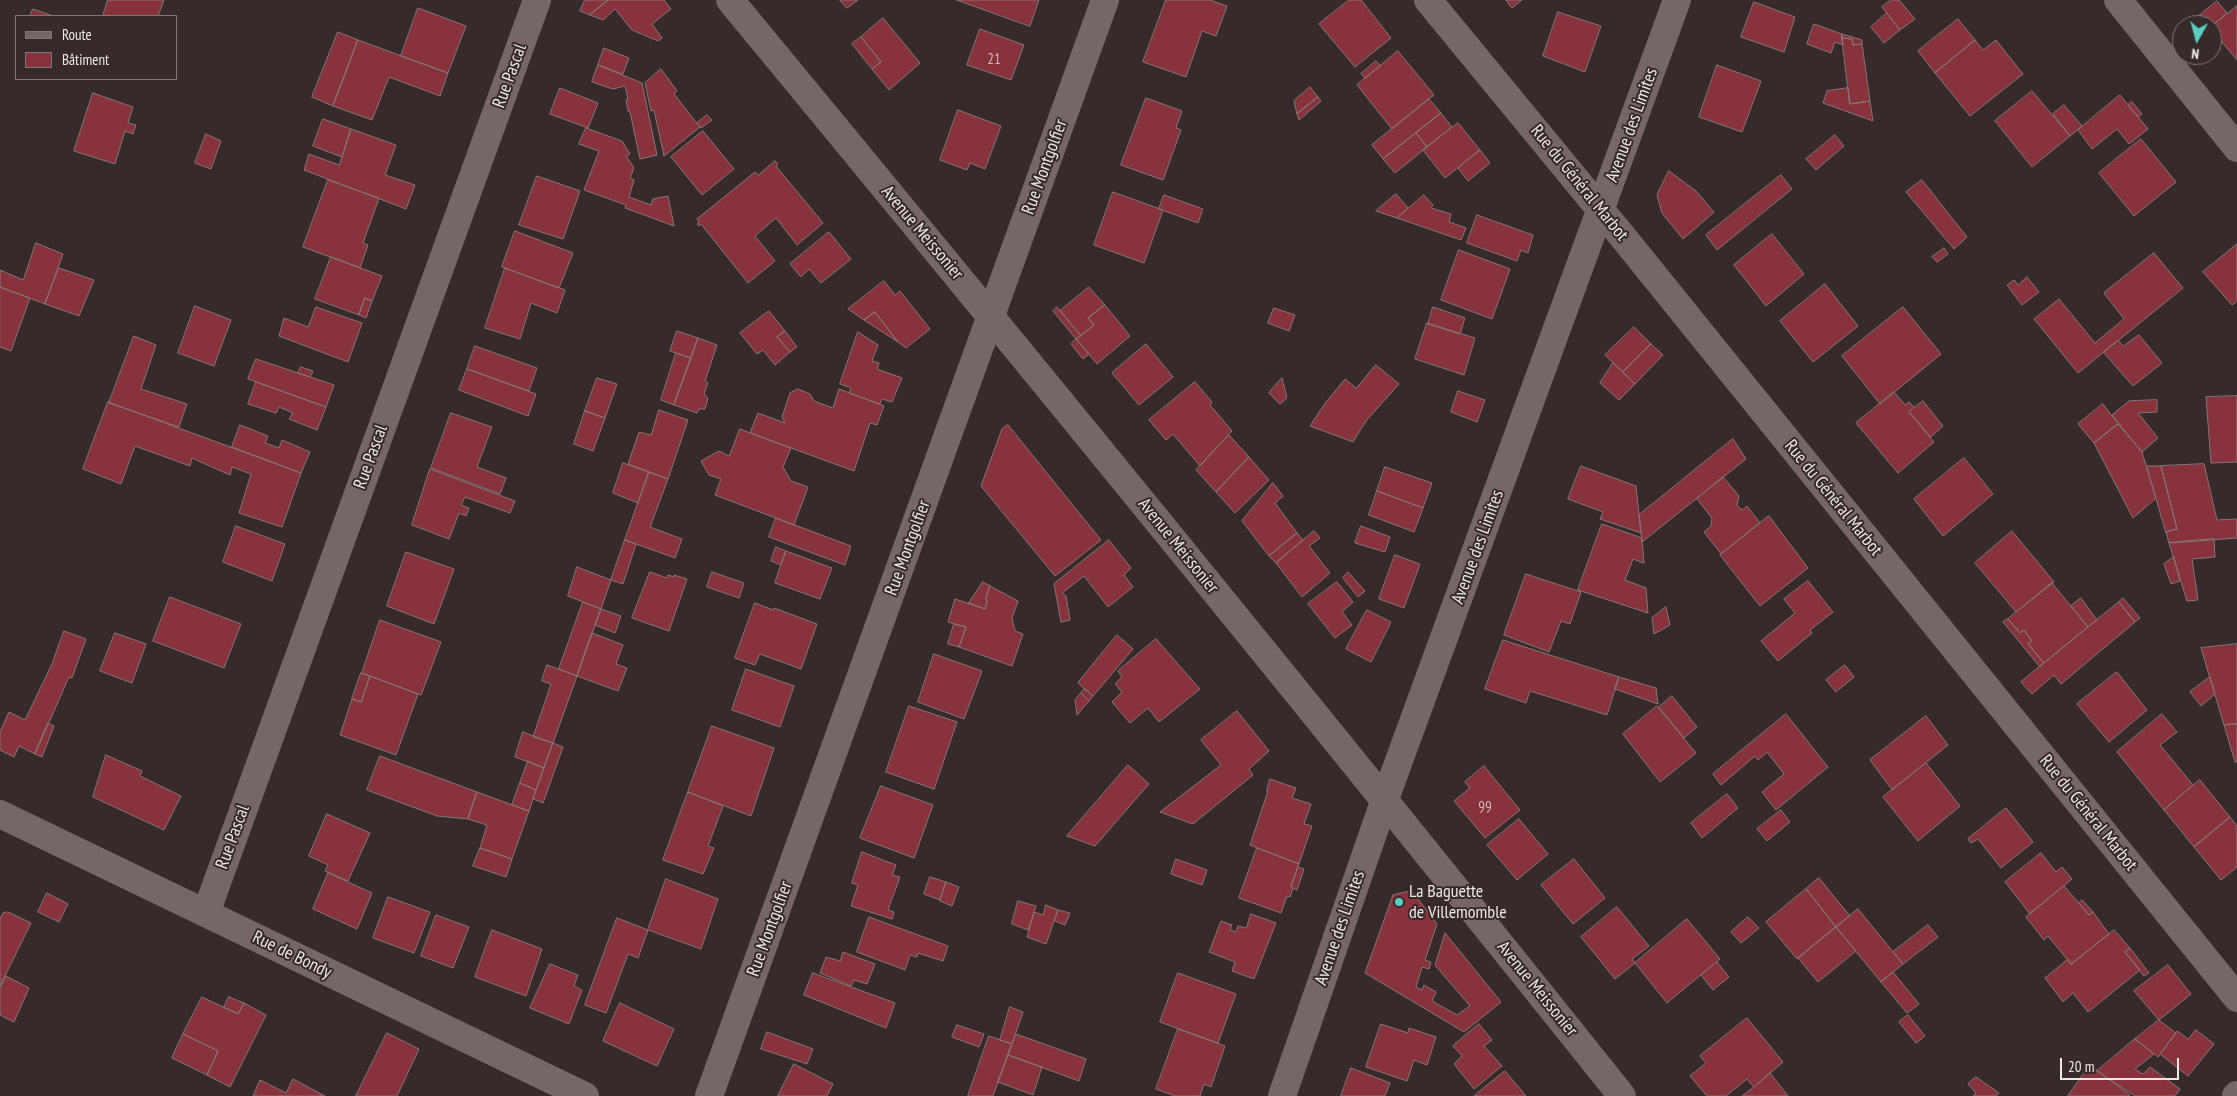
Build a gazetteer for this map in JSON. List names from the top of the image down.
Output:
{
  "streets": {
    "street": [
      "Rue Pascal",
      "Avenue des Limites",
      "Rue Montgolfier",
      "Rue du Général Marbot",
      "Avenue Meissonier",
      "Rue de Bondy"
    ]
  },
  "crossings": [
    ["Rue Pascal", "Rue de Bondy"],
    ["Avenue des Limites", "Rue du Général Marbot"],
    ["Avenue des Limites", "Avenue Meissonier"],
    ["Rue Montgolfier", "Avenue Meissonier"]
  ],
  "places": ["La Baguette de Villemomble"],
  "house_numbers": ["21", "99"],
  "legend": ["Route", "Bâtiment"],
  "scale_bar": "20 m",
  "north": "bottom"
}
